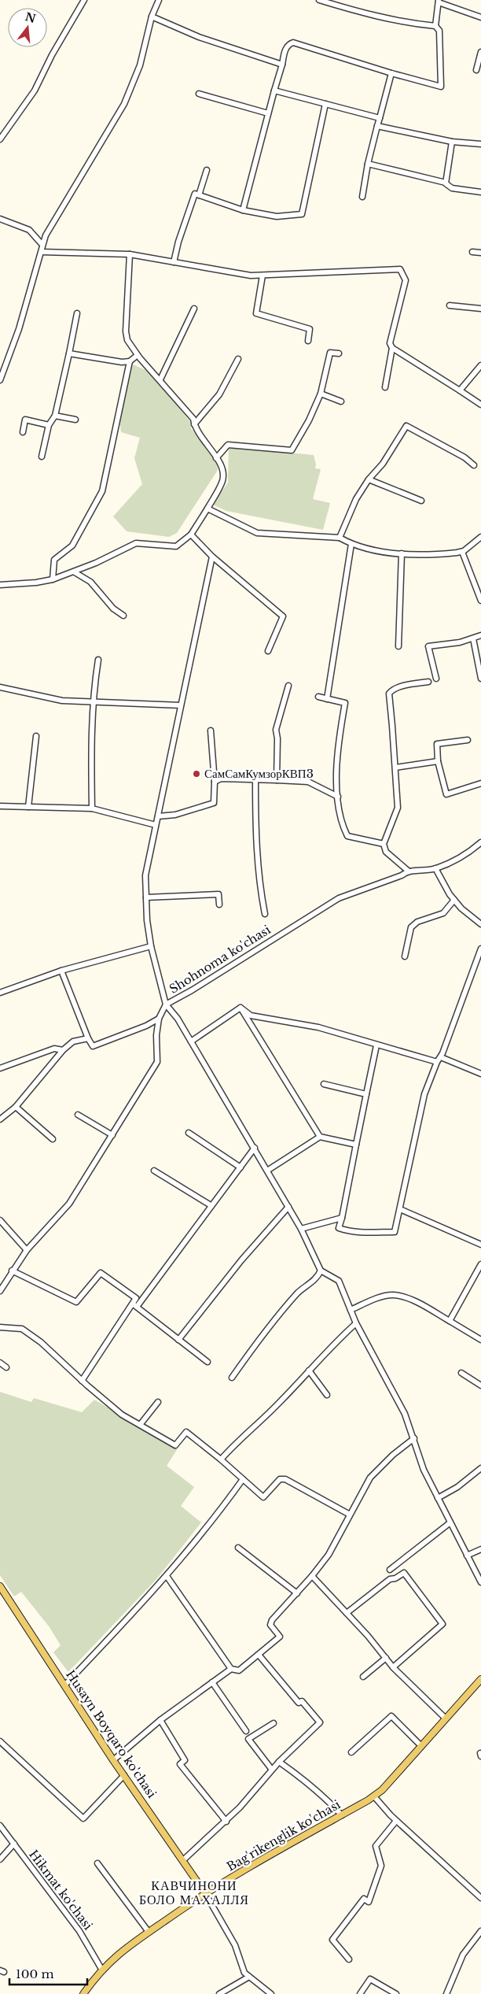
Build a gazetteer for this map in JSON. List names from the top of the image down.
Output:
{
  "streets": {
    "main road": ["Husayn Boyqaro ko'chasi", "Bag'rikenglik ko'chasi"],
    "street": ["Shohnoma ko'chasi", "Hikmat ko'chasi"]
  },
  "crossings": [
    ["Husayn Boyqaro ko'chasi", "Bag'rikenglik ko'chasi"],
    ["Bag'rikenglik ko'chasi", "Hikmat ko'chasi"]
  ],
  "districts": ["КАВЧИНОНИ БОЛО МАХАЛЛЯ"],
  "places": ["СамСамКумзорКВП3"],
  "scale_bar": "100 m",
  "north": "top"
}
